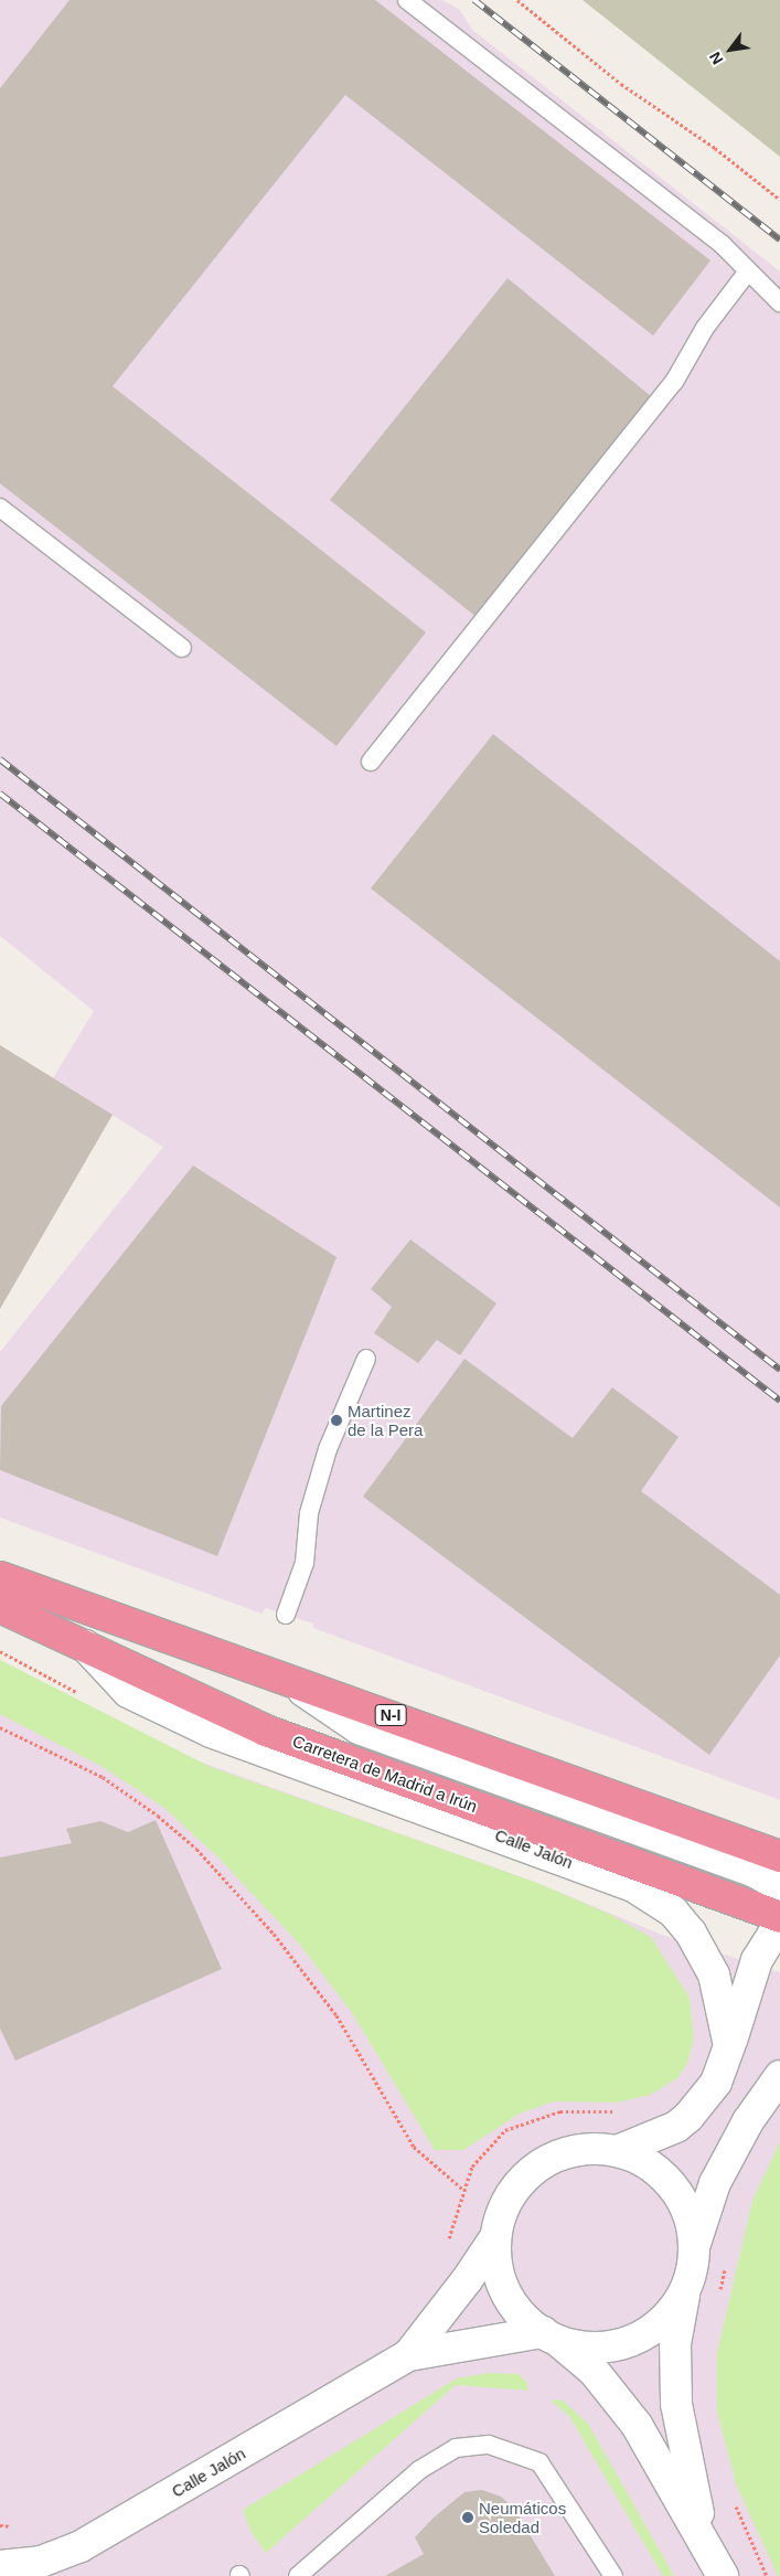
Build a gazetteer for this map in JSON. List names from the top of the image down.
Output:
{
  "streets": {
    "highway": ["N-I", "Carretera de Madrid a Irún"],
    "street": ["Calle Jalón"]
  },
  "crossings": [
    ["Carretera de Madrid a Irún", "Calle Jalón"]
  ],
  "places": ["Martinez de la Pera", "Neumáticos Soledad"],
  "north": "bottom left"
}
